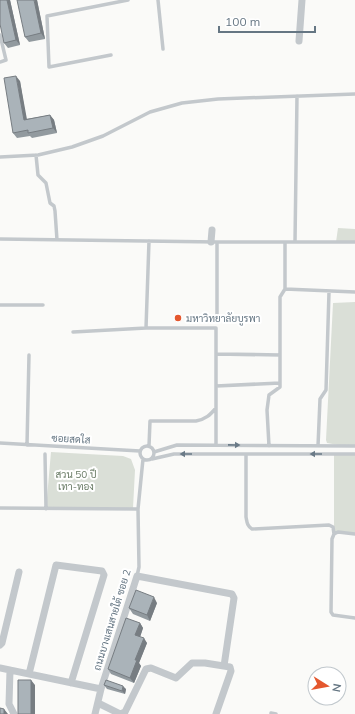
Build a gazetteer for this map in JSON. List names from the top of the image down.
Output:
{
  "streets": {
    "street": ["ถนนบางเสนสายใต้ ซอย 2"],
    "lane": ["ซอยสดใส"]
  },
  "crossings": [
    ["ซอยสดใส", "ถนนบางเสนสายใต้ ซอย 2"]
  ],
  "parks": ["สวน 50 ปี เทา-ทอง"],
  "places": ["มหาวิทยาลัยบูรพา"],
  "scale_bar": "100 m",
  "north": "right"
}
